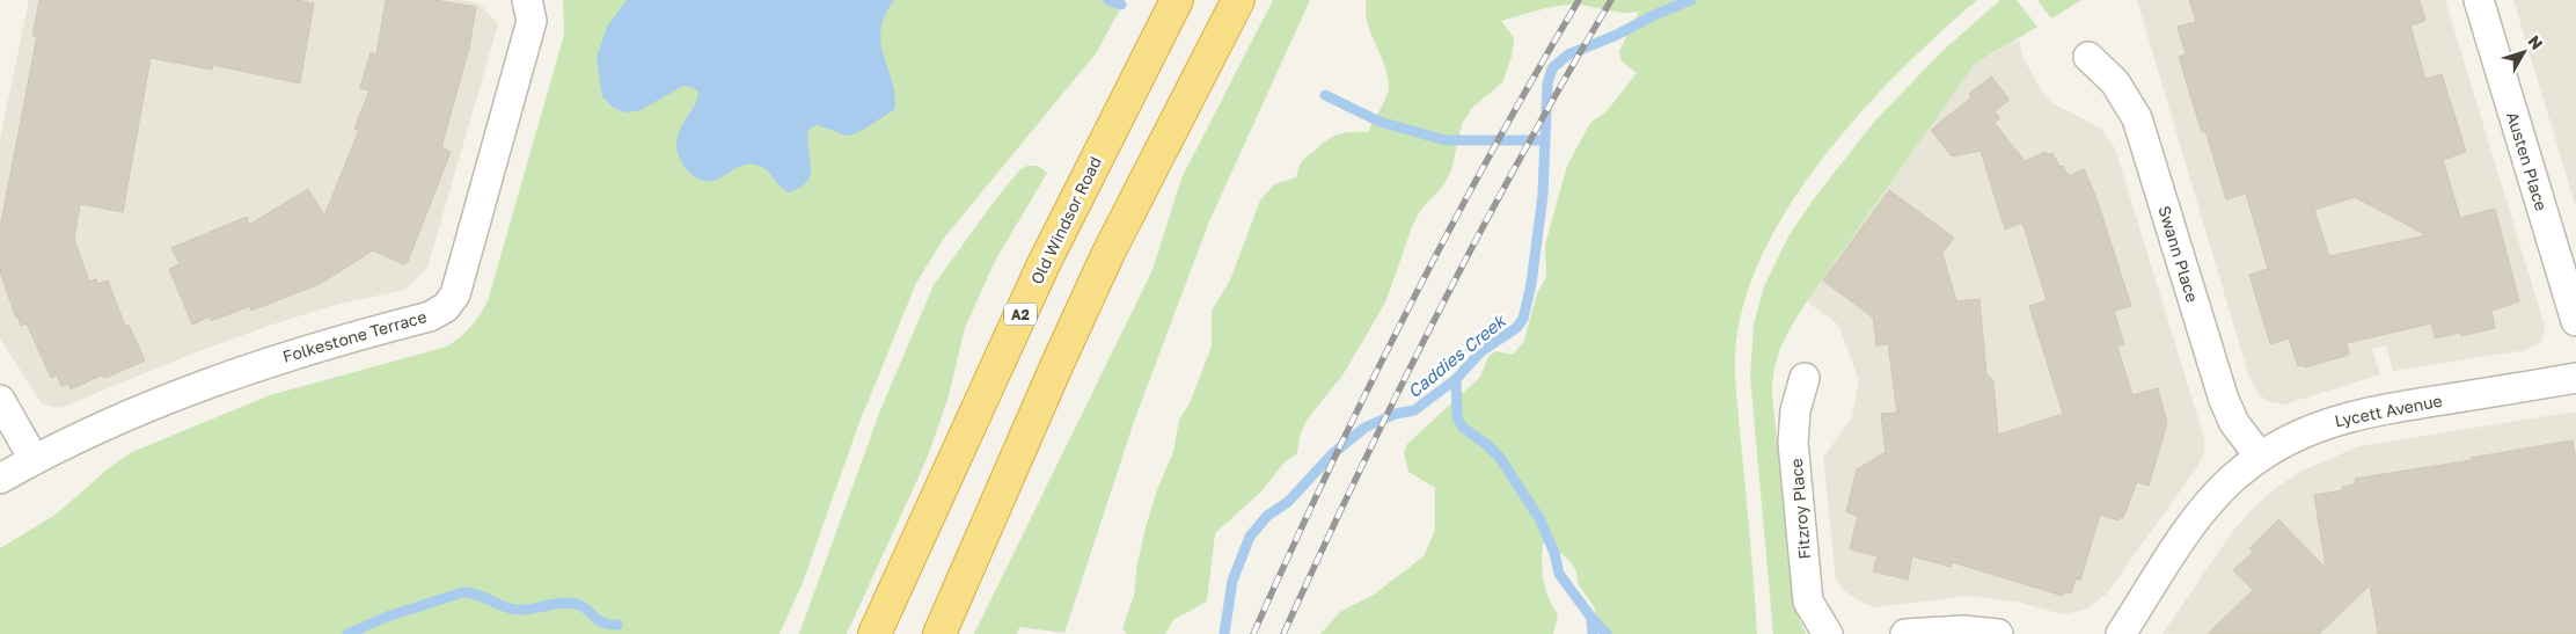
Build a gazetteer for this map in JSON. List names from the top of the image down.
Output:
{
  "streets": {
    "highway": ["Old Windsor Road", "A2"],
    "street": [
      "Austen Place",
      "Swann Place",
      "Folkestone Terrace",
      "Lycett Avenue",
      "Fitzroy Place"
    ]
  },
  "crossings": [
    ["Swann Place", "Lycett Avenue"]
  ],
  "water": ["Caddies Creek"],
  "north": "top right"
}
